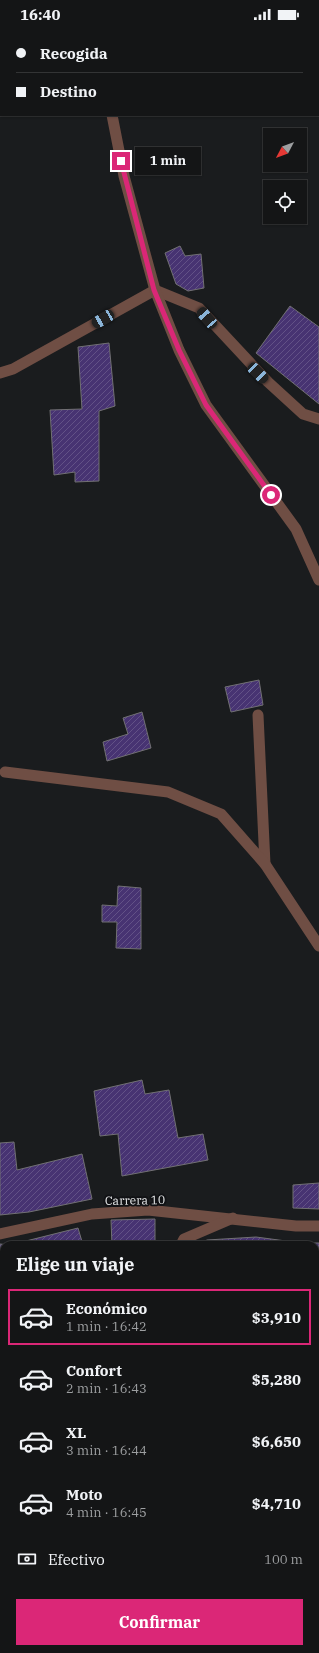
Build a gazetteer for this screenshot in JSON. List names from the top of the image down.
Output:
{
  "streets": {
    "street": ["Carrera 10"]
  },
  "north": "bottom left",
  "page": {
    "status": "16:40",
    "banner": ["Recogida", "Destino"],
    "bubble": "1 min",
    "heading": "Elige un viaje",
    "list": [
      {
        "name": "Económico",
        "note": "1 min · 16:42",
        "value": "$3,910"
      },
      {
        "name": "Confort",
        "note": "2 min · 16:43",
        "value": "$5,280"
      },
      {
        "name": "XL",
        "note": "3 min · 16:44",
        "value": "$6,650"
      },
      {
        "name": "Moto",
        "note": "4 min · 16:45",
        "value": "$4,710"
      }
    ],
    "pay": ["Efectivo", "100 m"],
    "buttons": "Confirmar"
  }
}
